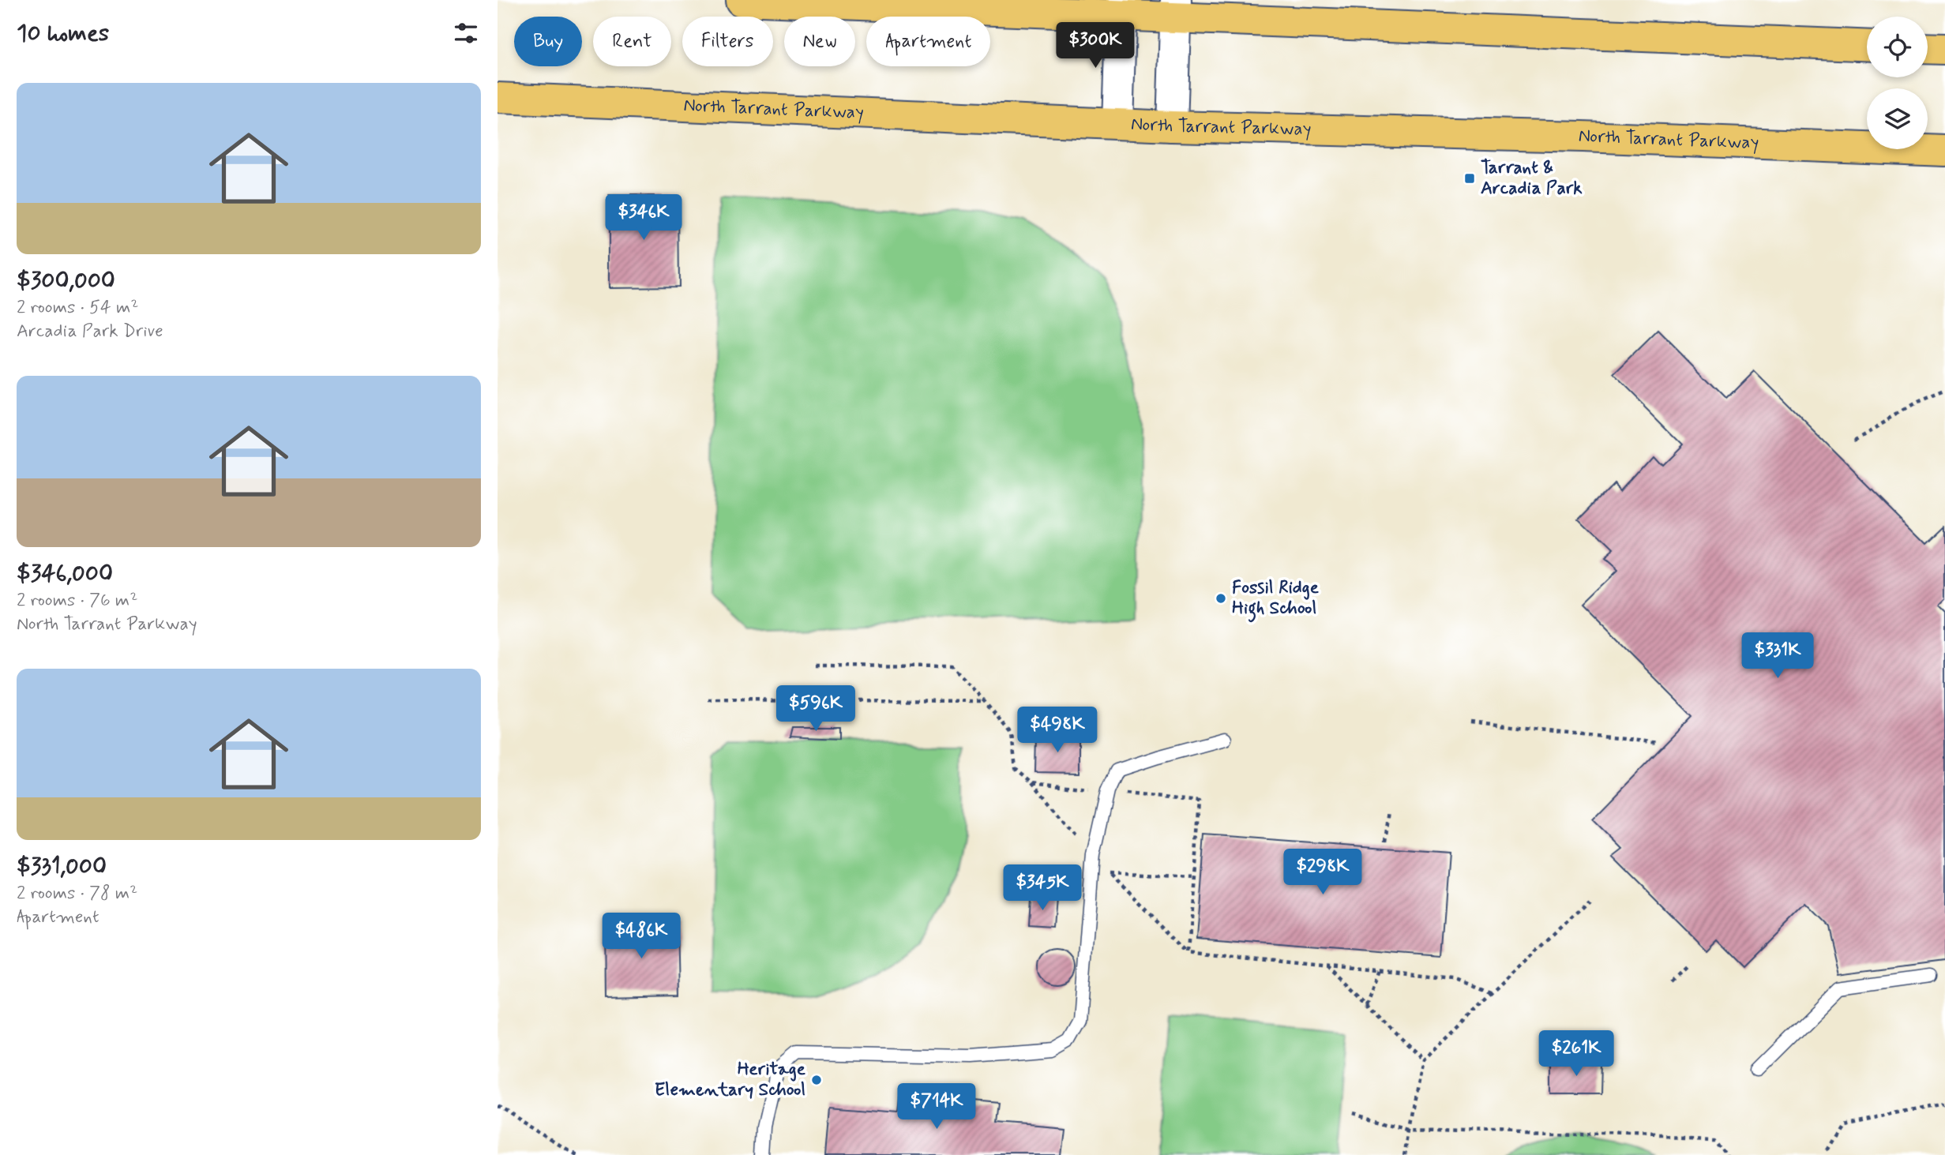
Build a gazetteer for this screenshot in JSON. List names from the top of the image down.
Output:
{
  "streets": {
    "main road": ["North Tarrant Parkway"]
  },
  "places": {
    "transit": ["Tarrant & Arcadia Park"],
    "other": ["Fossil Ridge High School", "Heritage Elementary School"]
  },
  "page": {
    "heading": "10 homes",
    "chip": [
      "Buy",
      "Rent",
      "Filters",
      "New",
      "Apartment"
    ],
    "price": [
      "$300K",
      "$346K",
      "$331K",
      "$596K",
      "$498K",
      "$298K",
      "$345K",
      "$486K",
      "$261K",
      "$714K"
    ],
    "list": [
      {
        "name": "$300,000",
        "note": "2 rooms · 54 m² · Arcadia Park Drive"
      },
      {
        "name": "$346,000",
        "note": "2 rooms · 76 m² · North Tarrant Parkway"
      },
      {
        "name": "$331,000",
        "note": "2 rooms · 78 m² · Apartment"
      }
    ]
  }
}
